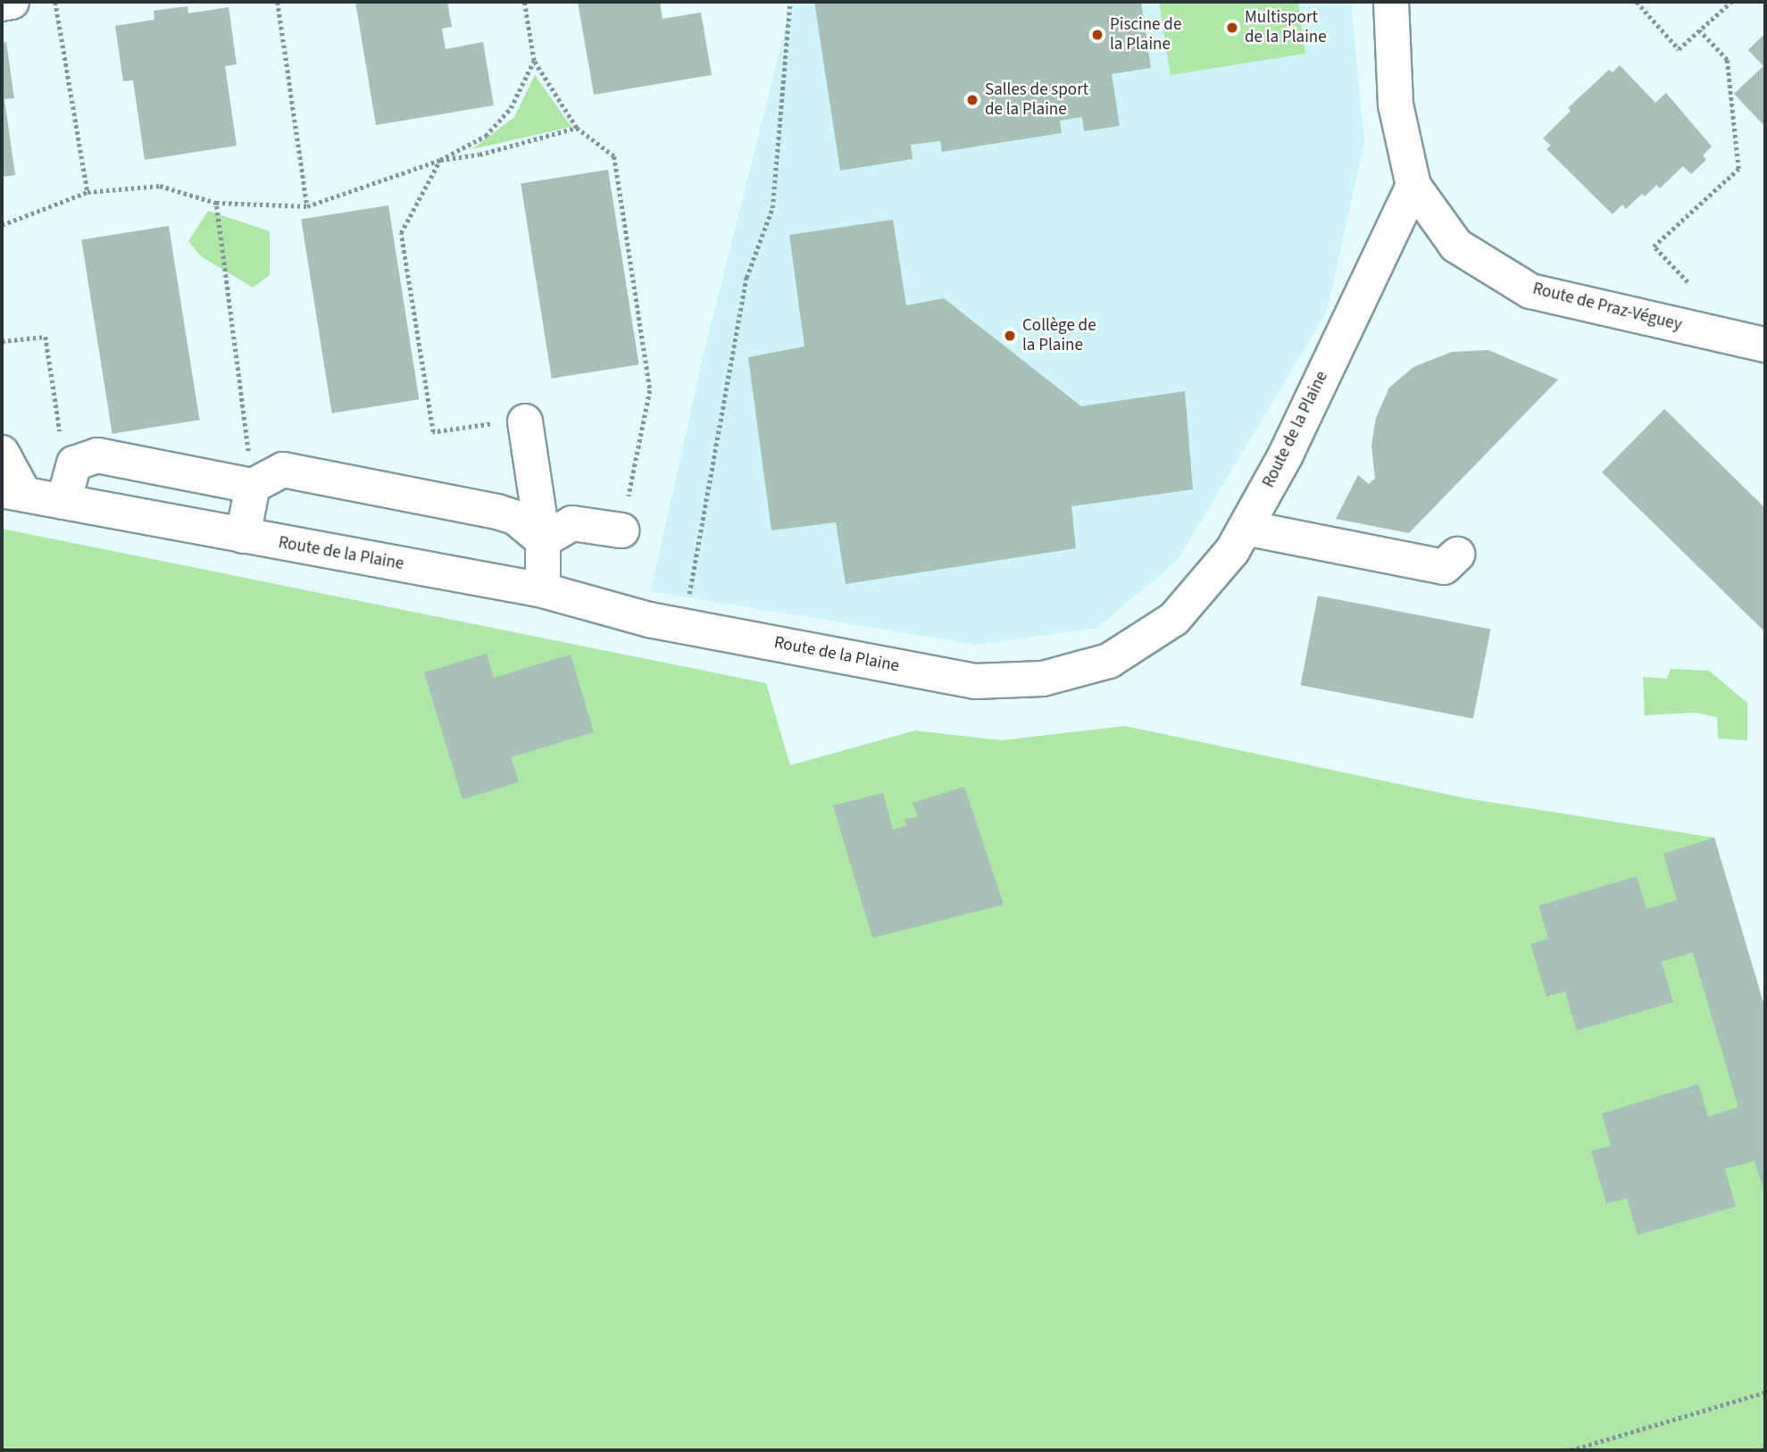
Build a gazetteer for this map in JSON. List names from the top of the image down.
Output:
{
  "streets": {
    "street": ["Route de Praz-Véguey", "Route de la Plaine"]
  },
  "crossings": [
    ["Route de Praz-Véguey", "Route de la Plaine"]
  ],
  "places": [
    "Multisport de la Plaine",
    "Piscine de la Plaine",
    "Salles de sport de la Plaine",
    "Collège de la Plaine"
  ]
}
